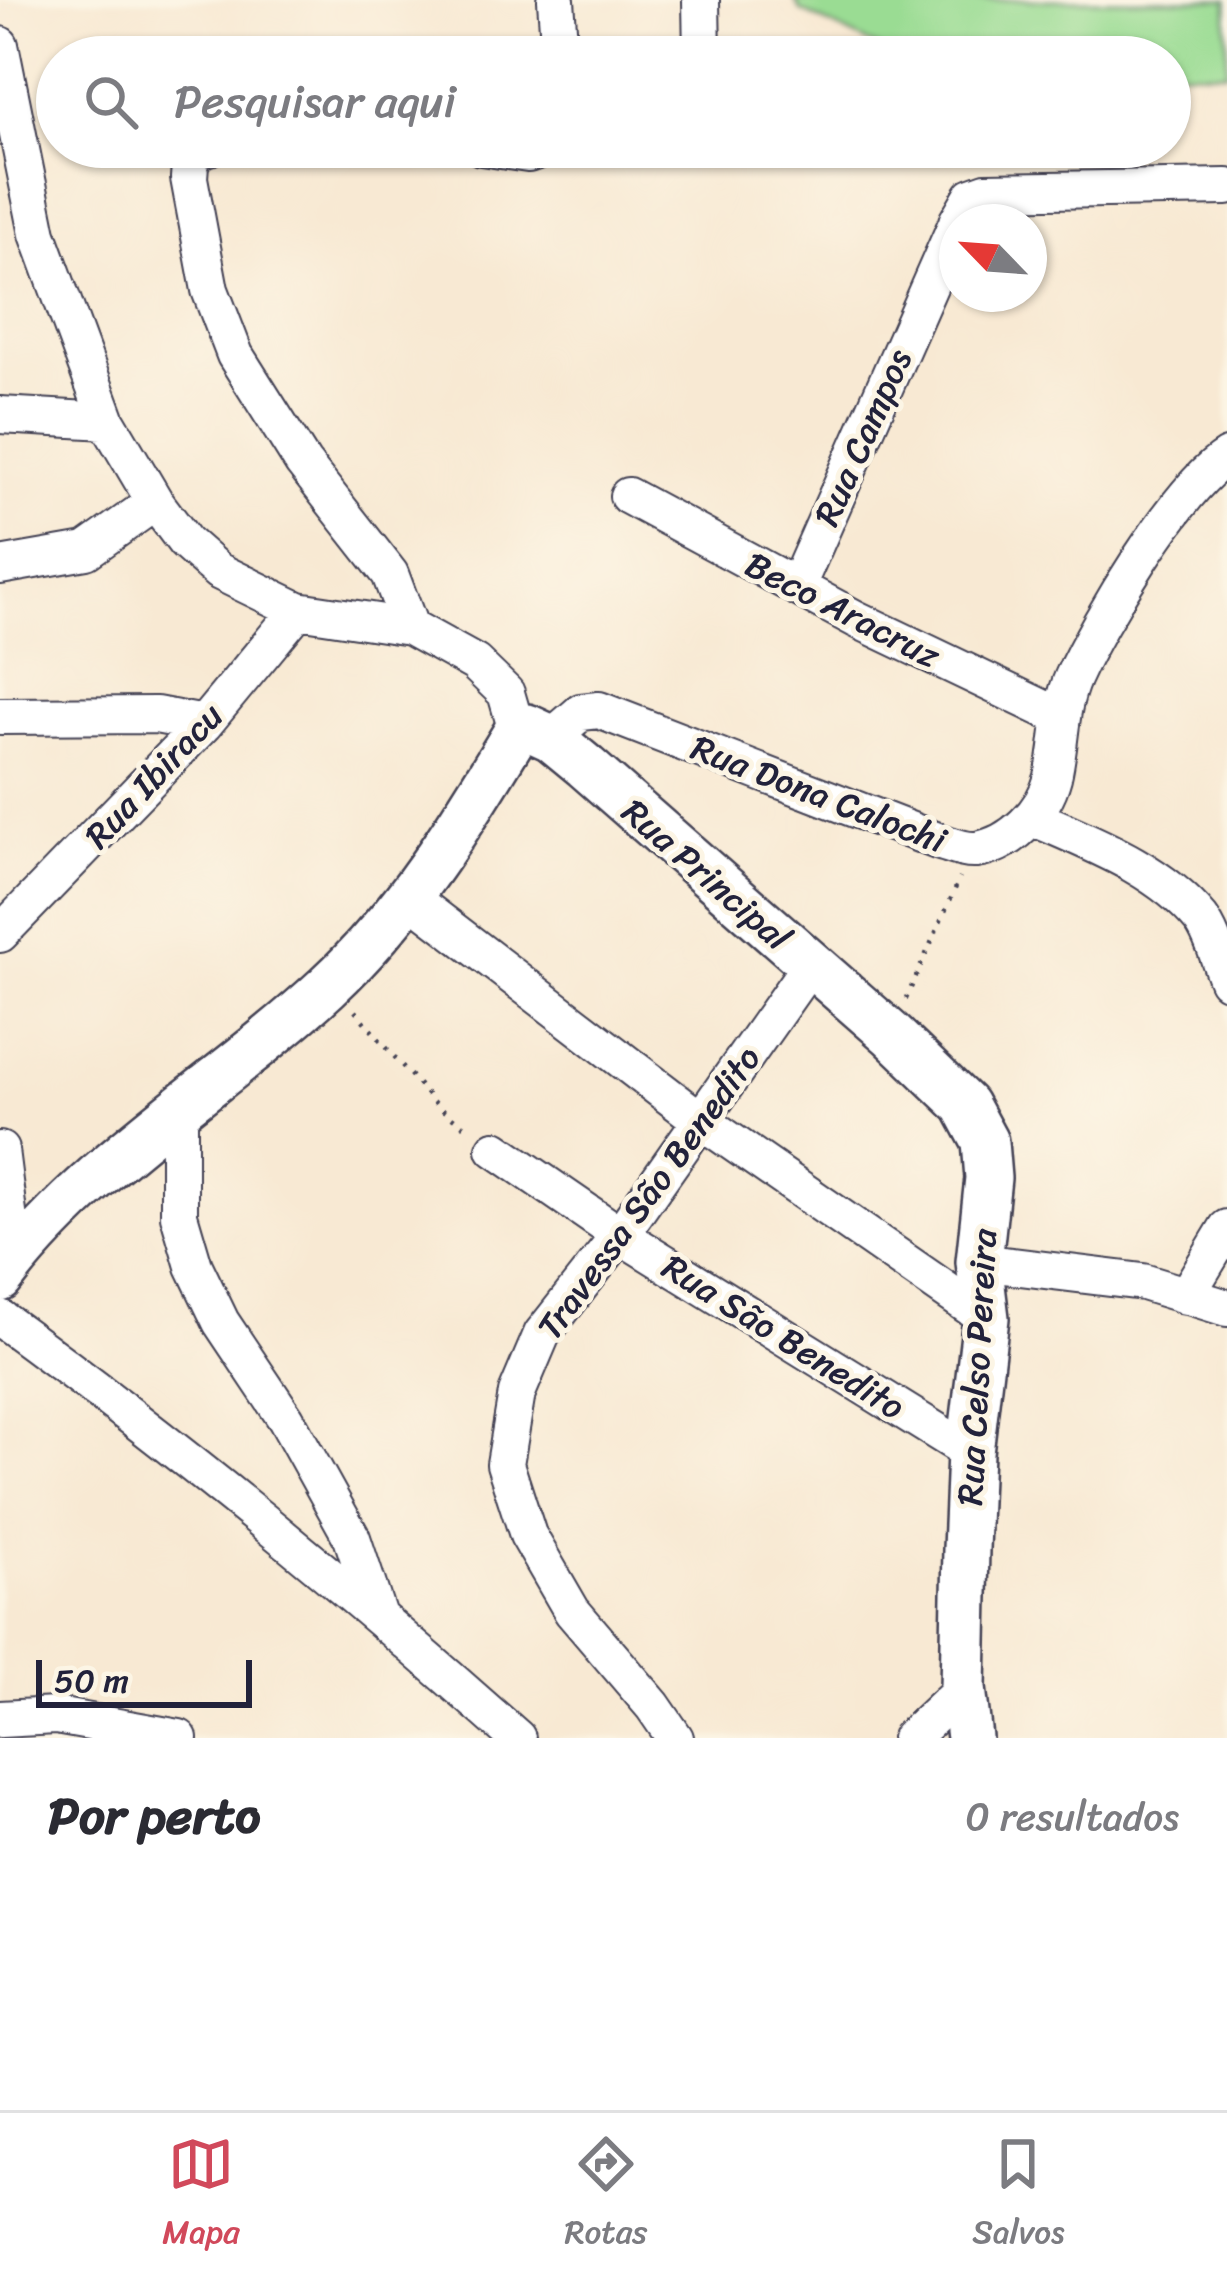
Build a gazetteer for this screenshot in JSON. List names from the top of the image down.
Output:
{
  "streets": {
    "street": [
      "Rua Campos",
      "Beco Aracruz",
      "Rua Ibiracu",
      "Rua Dona Calochi",
      "Rua Principal",
      "Travessa São Benedito",
      "Rua São Benedito",
      "Rua Celso Pereira"
    ]
  },
  "crossings": [
    ["Rua Campos", "Beco Aracruz"],
    ["Rua Dona Calochi", "Rua Principal"],
    ["Rua Principal", "Travessa São Benedito"],
    ["Rua Principal", "Rua Celso Pereira"],
    ["Travessa São Benedito", "Rua São Benedito"],
    ["Rua São Benedito", "Rua Celso Pereira"]
  ],
  "scale_bar": "50 m",
  "north": "top left",
  "page": {
    "search": "Pesquisar aqui",
    "scale": "50 m",
    "heading": ["Por perto", "0 resultados"],
    "nav": ["Mapa", "Rotas", "Salvos"]
  }
}
